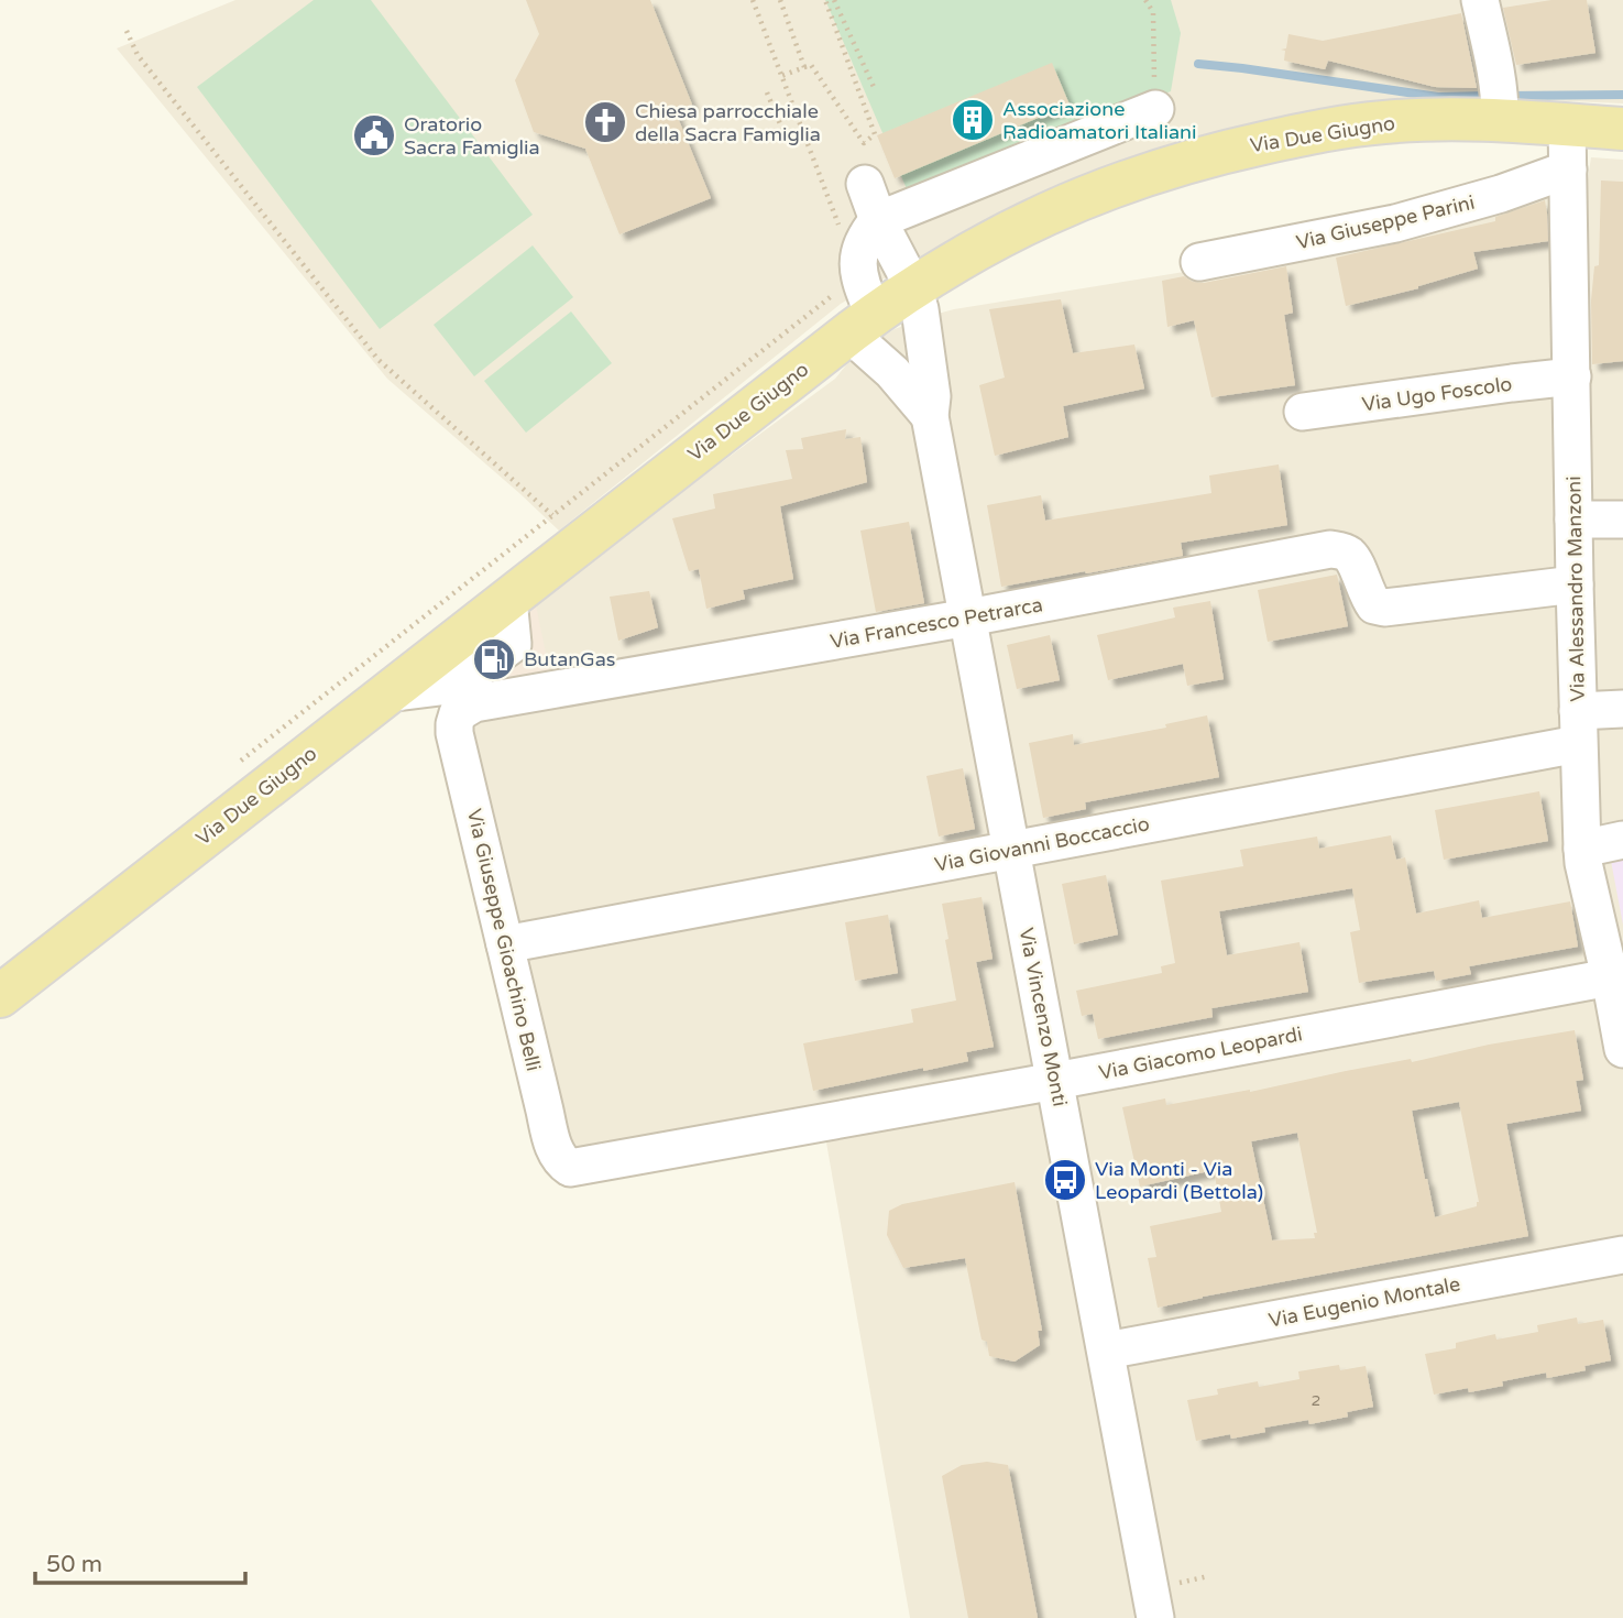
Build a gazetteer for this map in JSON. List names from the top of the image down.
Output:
{
  "streets": {
    "main road": ["Via Due Giugno"],
    "street": [
      "Via Giuseppe Parini",
      "Via Ugo Foscolo",
      "Via Alessandro Manzoni",
      "Via Francesco Petrarca",
      "Via Giovanni Boccaccio",
      "Via Giuseppe Gioachino Belli",
      "Via Vincenzo Monti",
      "Via Giacomo Leopardi",
      "Via Eugenio Montale"
    ]
  },
  "crossings": [
    ["Via Due Giugno", "Via Alessandro Manzoni"],
    ["Via Due Giugno", "Via Vincenzo Monti"],
    ["Via Giuseppe Parini", "Via Alessandro Manzoni"],
    ["Via Ugo Foscolo", "Via Alessandro Manzoni"],
    ["Via Alessandro Manzoni", "Via Francesco Petrarca"],
    ["Via Alessandro Manzoni", "Via Giovanni Boccaccio"],
    ["Via Alessandro Manzoni", "Via Giacomo Leopardi"],
    ["Via Francesco Petrarca", "Via Giuseppe Gioachino Belli"],
    ["Via Francesco Petrarca", "Via Vincenzo Monti"],
    ["Via Giovanni Boccaccio", "Via Giuseppe Gioachino Belli"],
    ["Via Giovanni Boccaccio", "Via Vincenzo Monti"],
    ["Via Giuseppe Gioachino Belli", "Via Giacomo Leopardi"],
    ["Via Vincenzo Monti", "Via Giacomo Leopardi"],
    ["Via Vincenzo Monti", "Via Eugenio Montale"]
  ],
  "places": {
    "building": ["Associazione Radioamatori Italiani"],
    "church": ["Chiesa parrocchiale della Sacra Famiglia"],
    "public building": ["Oratorio Sacra Famiglia"],
    "fuel station": ["ButanGas"],
    "bus stop": ["Via Monti - Via Leopardi (Bettola)"]
  },
  "house_numbers": ["2"],
  "scale_bar": "50 m"
}
